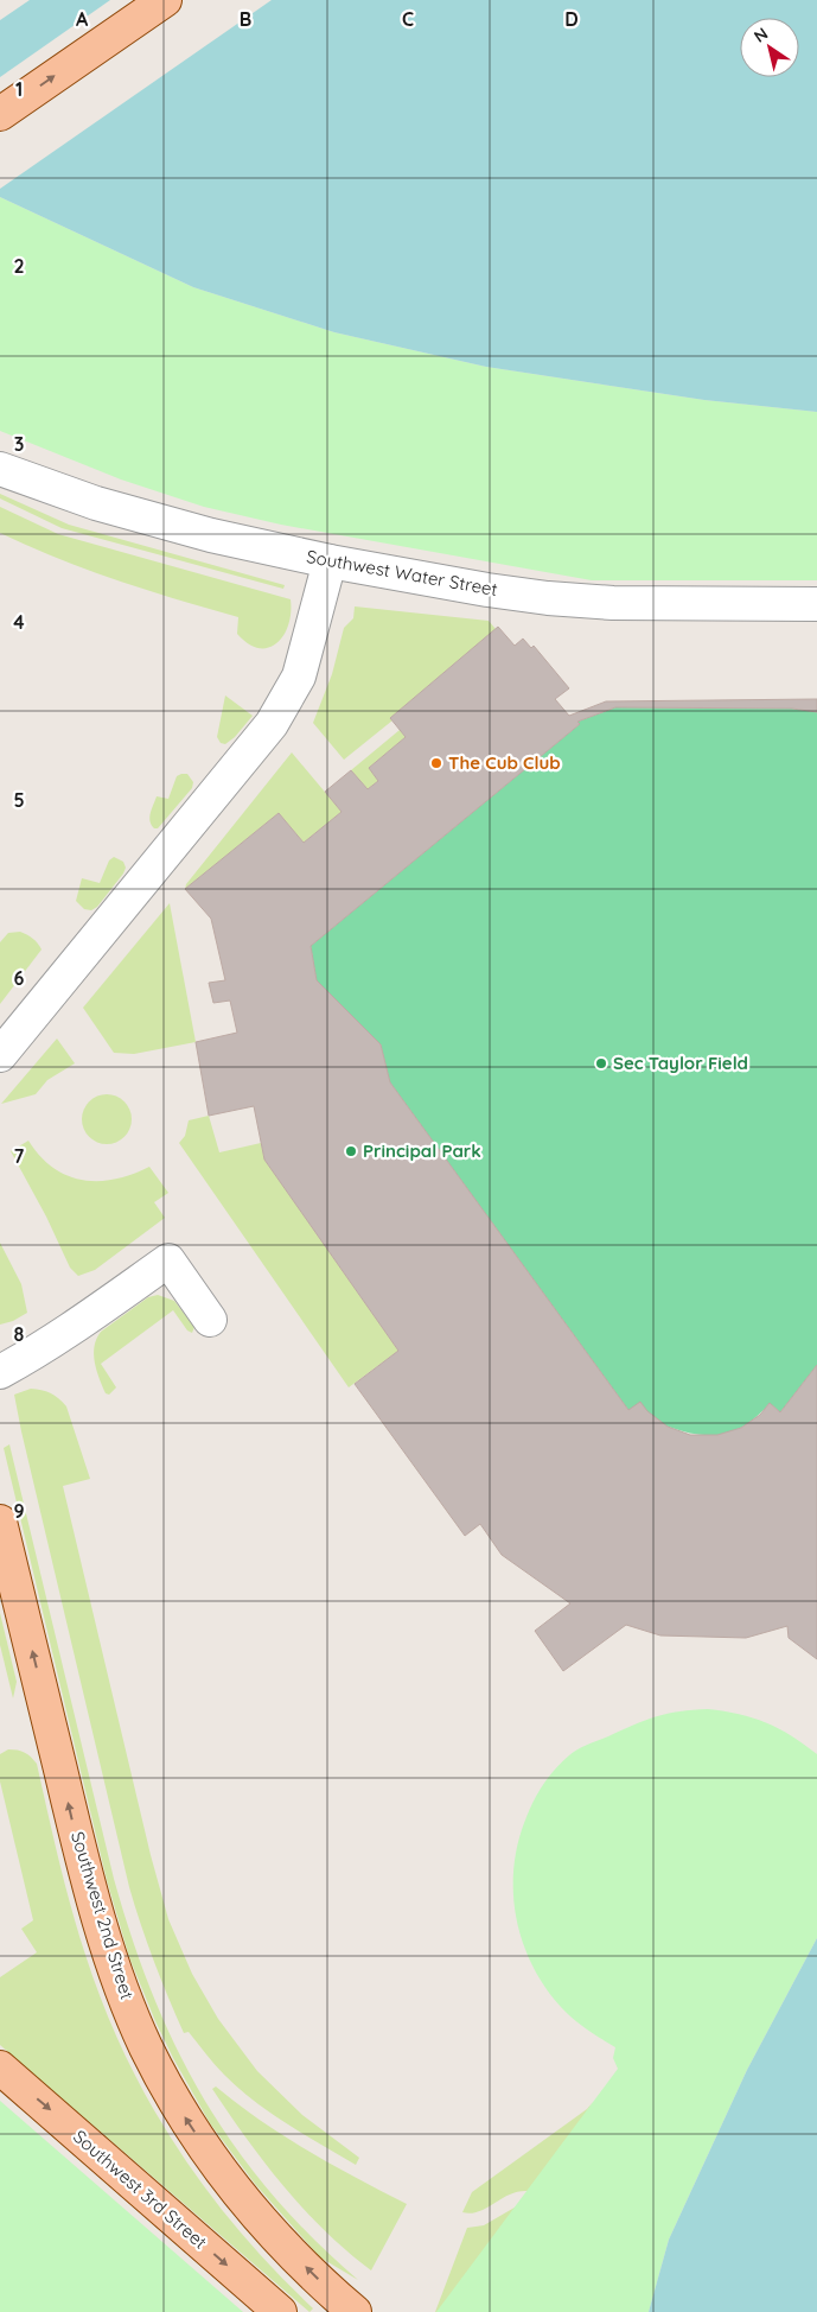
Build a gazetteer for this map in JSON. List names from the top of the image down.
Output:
{
  "streets": {
    "main road": ["Southwest 2nd Street", "Southwest 3rd Street"],
    "street": ["Southwest Water Street"]
  },
  "one_way": ["Southwest 2nd Street", "Southwest 3rd Street"],
  "places": ["The Cub Club", "Sec Taylor Field", "Principal Park"],
  "north": "top left",
  "grid": {
    "columns": [
      "A",
      "B",
      "C",
      "D"
    ],
    "rows": [
      "1",
      "2",
      "3",
      "4",
      "5",
      "6",
      "7",
      "8",
      "9"
    ]
  }
}
